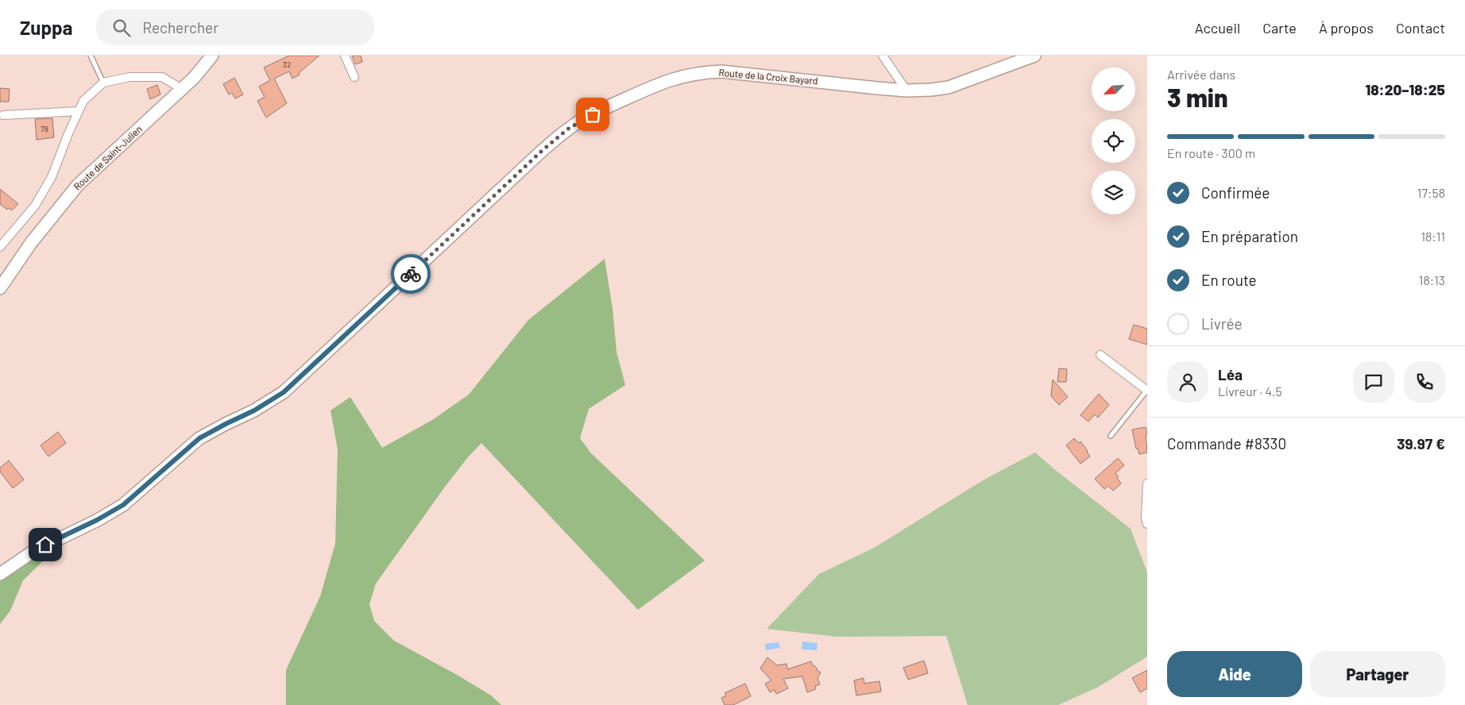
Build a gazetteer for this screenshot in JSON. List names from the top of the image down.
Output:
{
  "streets": {
    "main road": ["Route de la Croix Bayard", "Route de Saint-Julien"]
  },
  "house_numbers": ["32", "78"],
  "north": "bottom left",
  "page": {
    "header": "Zuppa",
    "search": "Rechercher",
    "nav": [
      "Accueil",
      "Carte",
      "À propos",
      "Contact"
    ],
    "heading": ["3 min", "Arrivée dans", "18:20–18:25"],
    "panel": [
      "Léa",
      "Livreur · 4.5",
      "Commande #8330",
      "39.97 €"
    ],
    "bar": "En route · 300 m",
    "list": [
      ["Confirmée", "17:58"],
      ["En préparation", "18:11"],
      ["En route", "18:13"],
      "Livrée"
    ],
    "buttons": ["Aide", "Partager"]
  }
}
